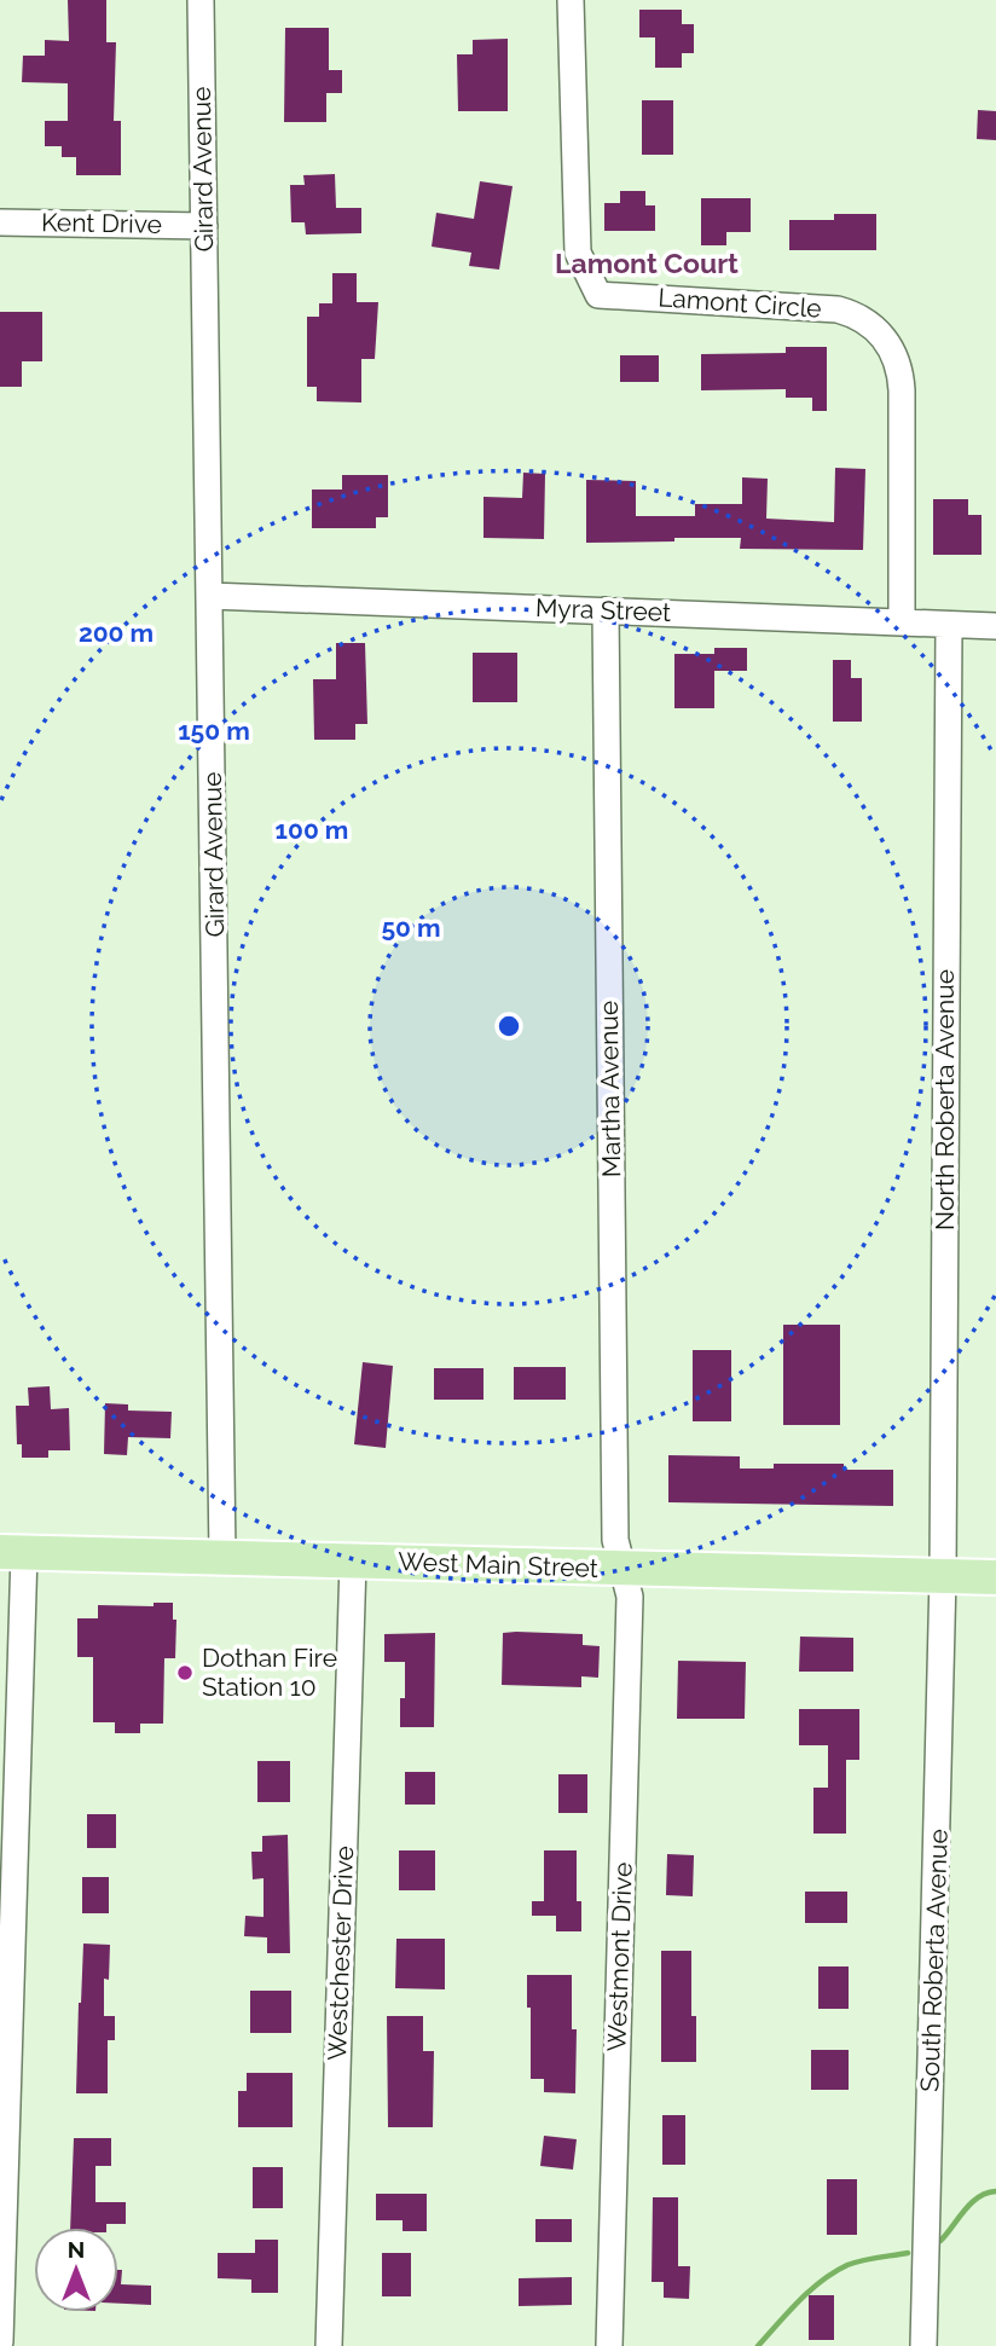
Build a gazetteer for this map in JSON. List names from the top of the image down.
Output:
{
  "streets": {
    "main road": ["West Main Street"],
    "street": [
      "Girard Avenue",
      "Kent Drive",
      "Lamont Circle",
      "Myra Street",
      "Martha Avenue",
      "North Roberta Avenue",
      "Westchester Drive",
      "Westmont Drive",
      "South Roberta Avenue"
    ]
  },
  "crossings": [
    ["Girard Avenue", "Kent Drive"],
    ["Girard Avenue", "Myra Street"],
    ["Girard Avenue", "West Main Street"],
    ["Lamont Circle", "Myra Street"],
    ["Myra Street", "Martha Avenue"],
    ["Myra Street", "North Roberta Avenue"],
    ["Martha Avenue", "West Main Street"],
    ["Martha Avenue", "Westmont Drive"],
    ["North Roberta Avenue", "West Main Street"],
    ["North Roberta Avenue", "South Roberta Avenue"],
    ["West Main Street", "Westchester Drive"],
    ["West Main Street", "Westmont Drive"],
    ["West Main Street", "South Roberta Avenue"]
  ],
  "districts": ["Lamont Court"],
  "places": ["Dothan Fire Station 10"],
  "north": "top",
  "rings": [
    "200 m",
    "150 m",
    "100 m",
    "50 m"
  ]
}
